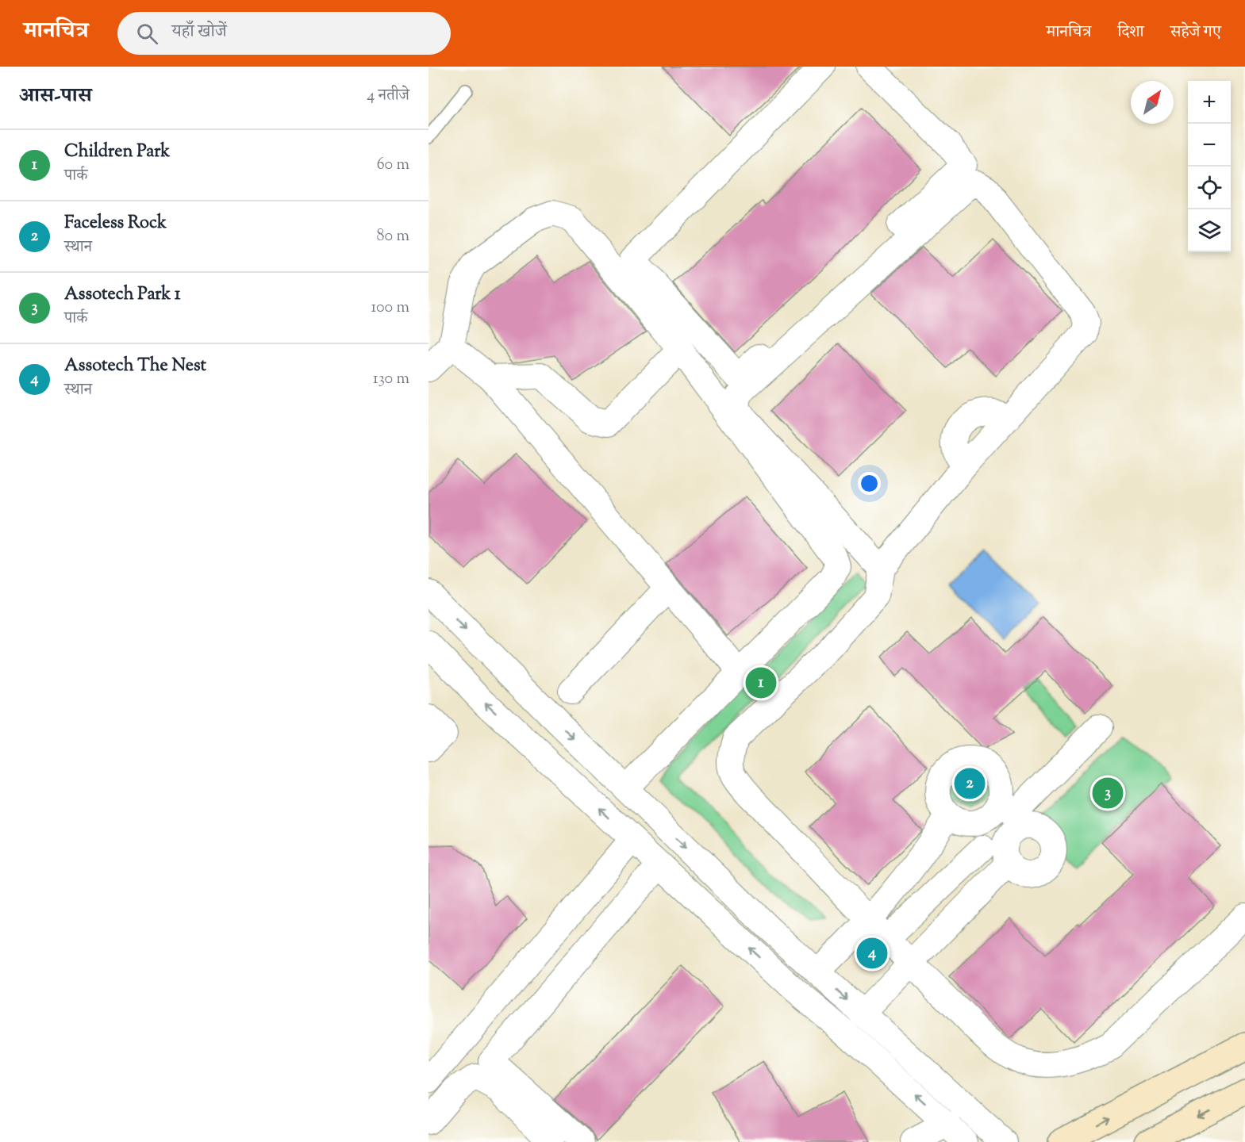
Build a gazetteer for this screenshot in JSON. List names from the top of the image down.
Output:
{
  "north": "top right",
  "page": {
    "header": "मानचित्र",
    "search": "यहाँ खोजें",
    "nav": ["मानचित्र", "दिशा", "सहेजे गए"],
    "heading": ["आस-पास", "4 नतीजे"],
    "map_buttons": ["+", "−"],
    "list": [
      {
        "mark": "1",
        "name": "Children Park",
        "note": "पार्क",
        "value": "60 m"
      },
      {
        "mark": "2",
        "name": "Faceless Rock",
        "note": "स्थान",
        "value": "80 m"
      },
      {
        "mark": "3",
        "name": "Assotech Park 1",
        "note": "पार्क",
        "value": "100 m"
      },
      {
        "mark": "4",
        "name": "Assotech The Nest",
        "note": "स्थान",
        "value": "130 m"
      }
    ],
    "pins": [
      "1",
      "2",
      "3",
      "4"
    ]
  }
}
